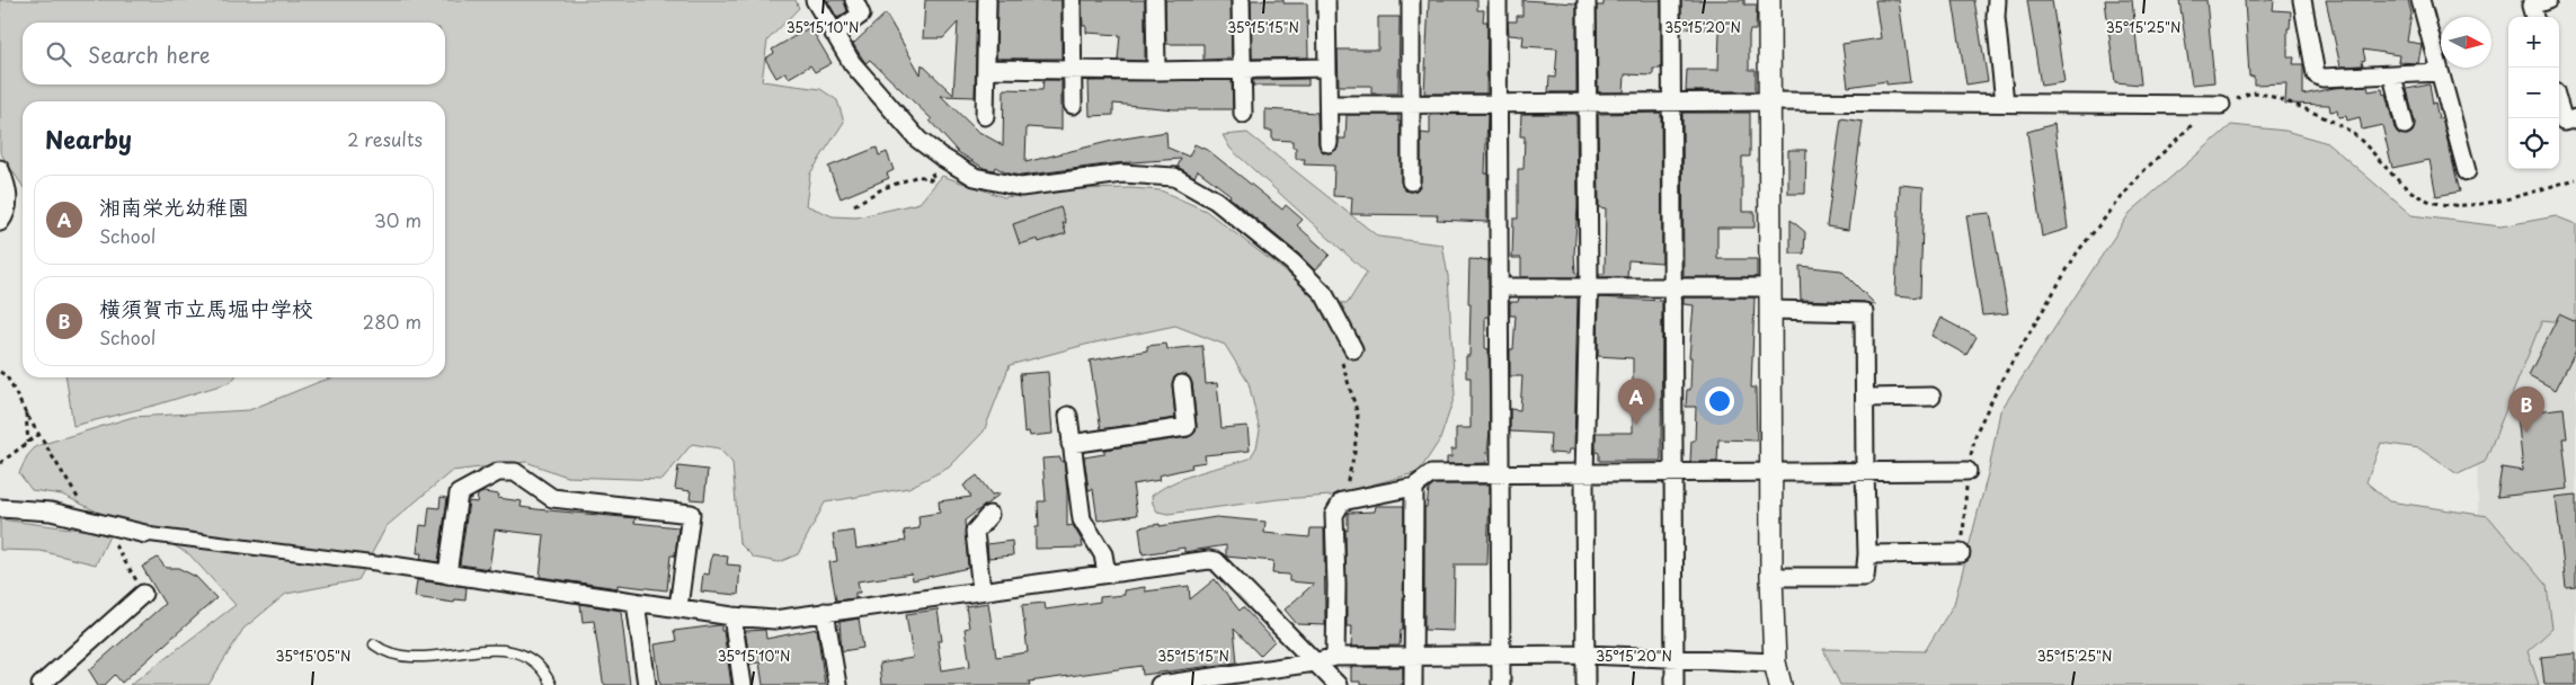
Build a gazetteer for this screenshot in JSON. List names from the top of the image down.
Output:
{
  "north": "right",
  "page": {
    "map_buttons": ["+", "−"],
    "search": "Search here",
    "heading": ["Nearby", "2 results"],
    "list": [
      {
        "mark": "A",
        "name": "湘南栄光幼稚園",
        "note": "School",
        "value": "30 m"
      },
      {
        "mark": "B",
        "name": "横須賀市立馬堀中学校",
        "note": "School",
        "value": "280 m"
      }
    ],
    "pins": ["A", "B"]
  },
  "coordinates": [
    "35°15'10\"N",
    "35°15'15\"N",
    "35°15'20\"N",
    "35°15'25\"N",
    "35°15'05\"N"
  ]
}
